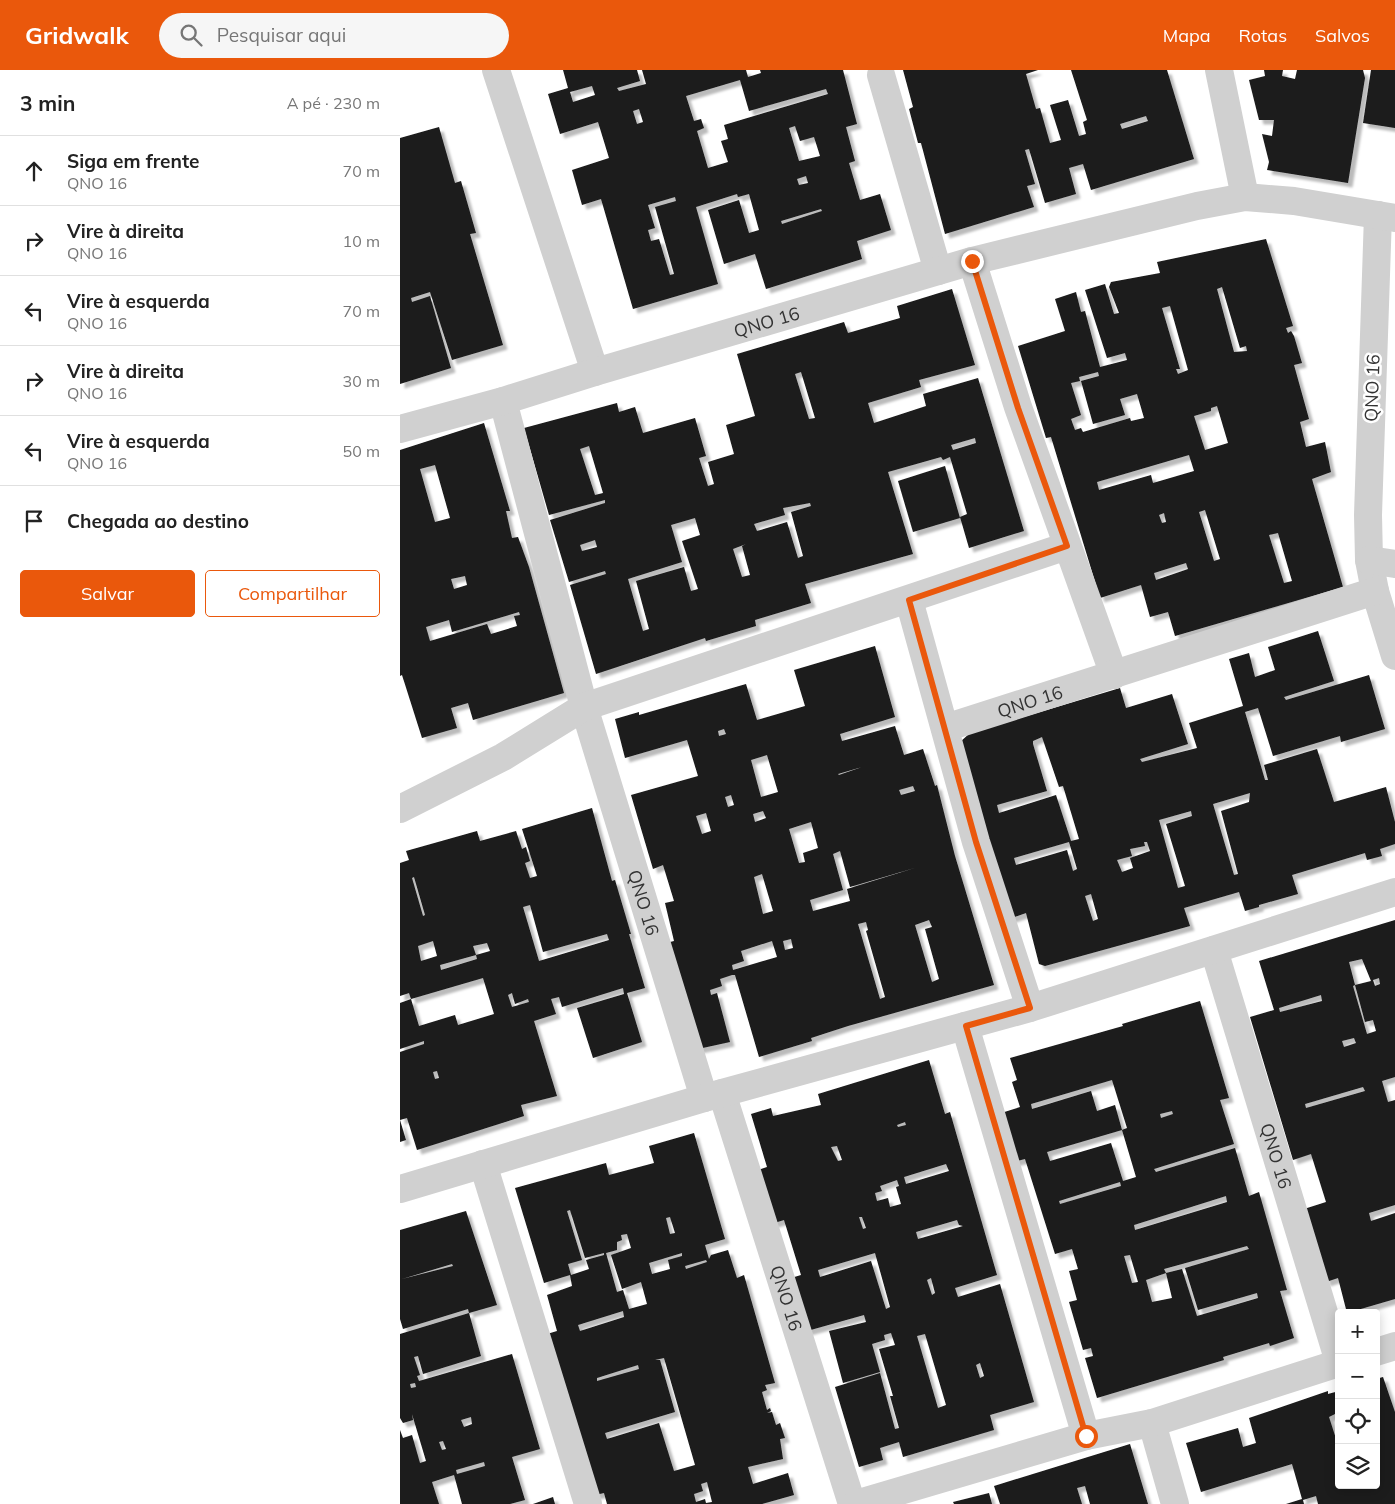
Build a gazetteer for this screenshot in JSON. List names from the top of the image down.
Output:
{
  "streets": {
    "street": ["QNO 16"]
  },
  "page": {
    "header": "Gridwalk",
    "search": "Pesquisar aqui",
    "nav": ["Mapa", "Rotas", "Salvos"],
    "heading": ["3 min", "A pé · 230 m"],
    "list": [
      ["Siga em frente", "QNO 16", "70 m"],
      ["Vire à direita", "QNO 16", "10 m"],
      ["Vire à esquerda", "QNO 16", "70 m"],
      ["Vire à direita", "QNO 16", "30 m"],
      ["Vire à esquerda", "QNO 16", "50 m"],
      "Chegada ao destino"
    ],
    "buttons": ["Salvar", "Compartilhar"],
    "map_buttons": ["+", "−"]
  }
}
